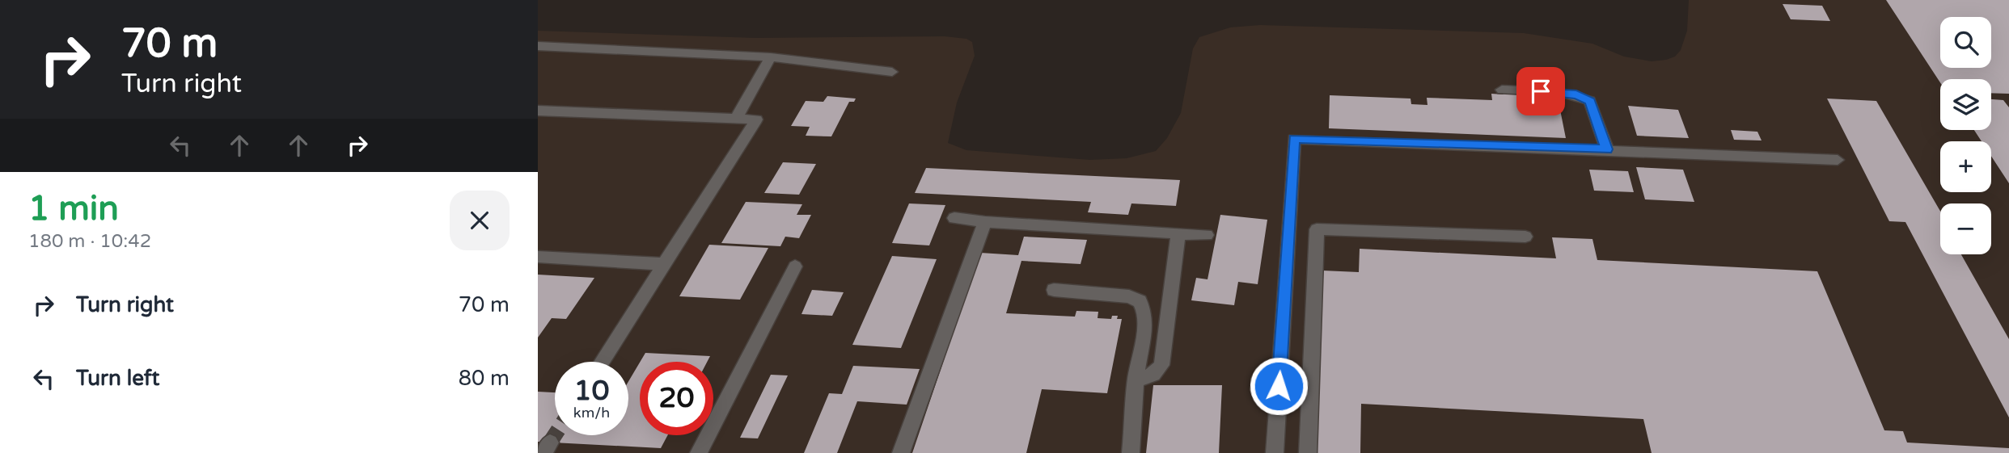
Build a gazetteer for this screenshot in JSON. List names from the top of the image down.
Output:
{
  "page": {
    "turn": ["70 m", "Turn right"],
    "map_buttons": ["+", "−"],
    "heading": ["1 min", "180 m · 10:42"],
    "list": [
      {
        "name": "Turn right",
        "value": "70 m"
      },
      {
        "name": "Turn left",
        "value": "80 m"
      }
    ],
    "speed": "10 km/h",
    "limit": "20"
  }
}
